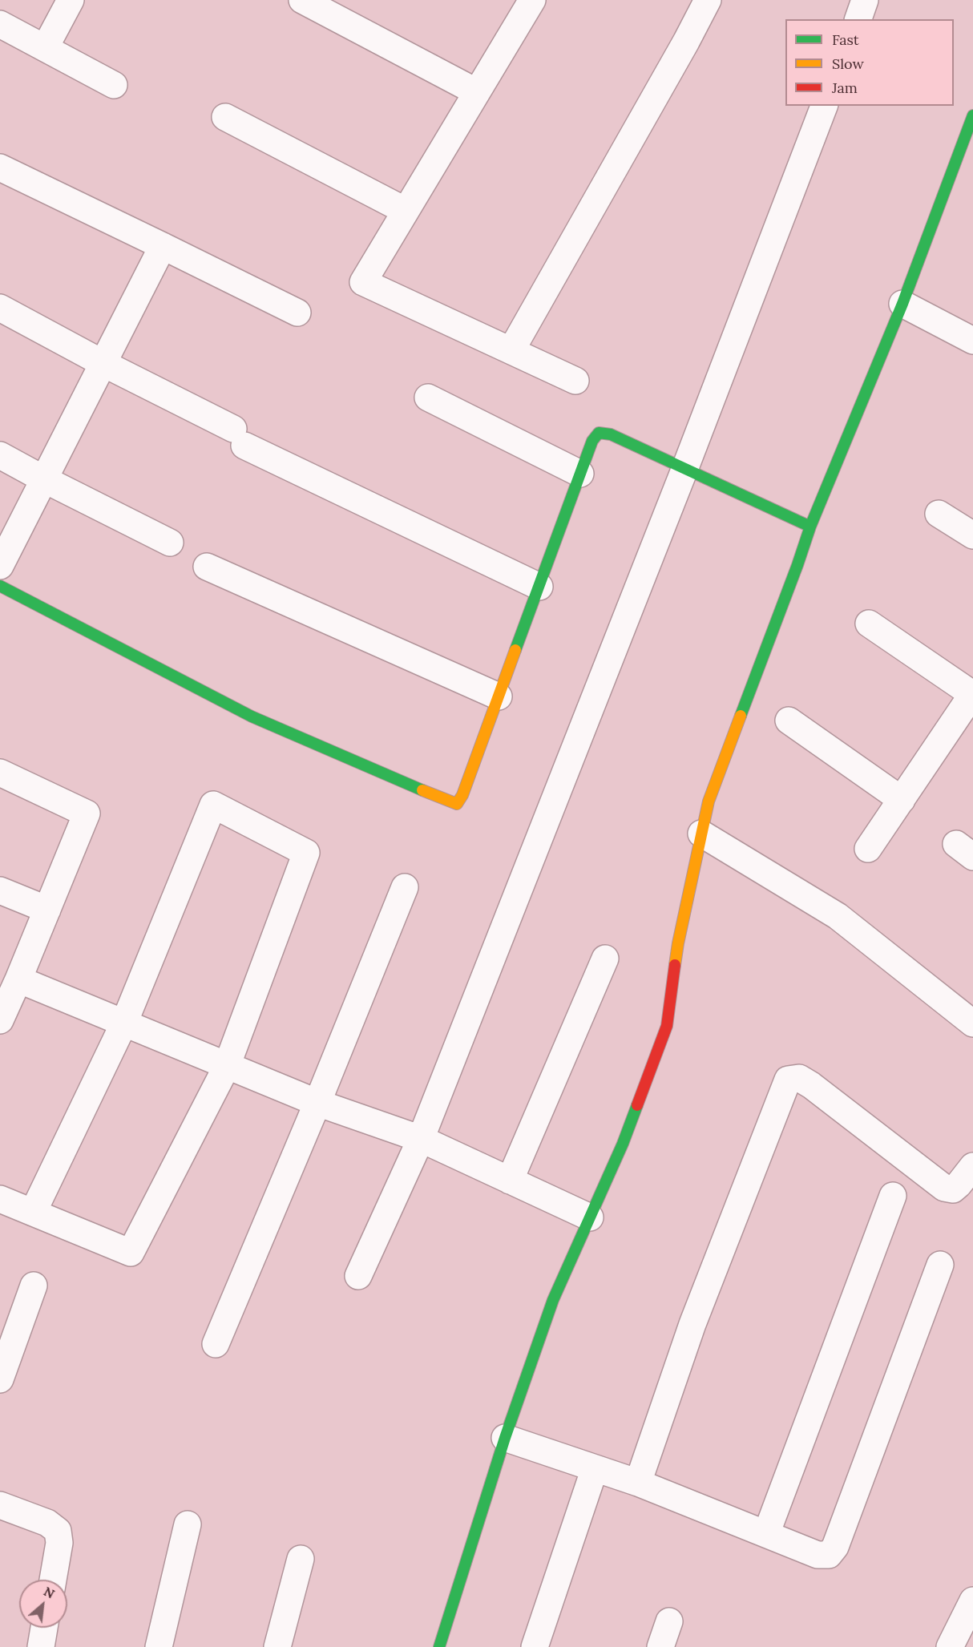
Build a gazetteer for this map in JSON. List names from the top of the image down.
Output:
{
  "legend": ["Fast", "Slow", "Jam"],
  "north": "top right"
}
